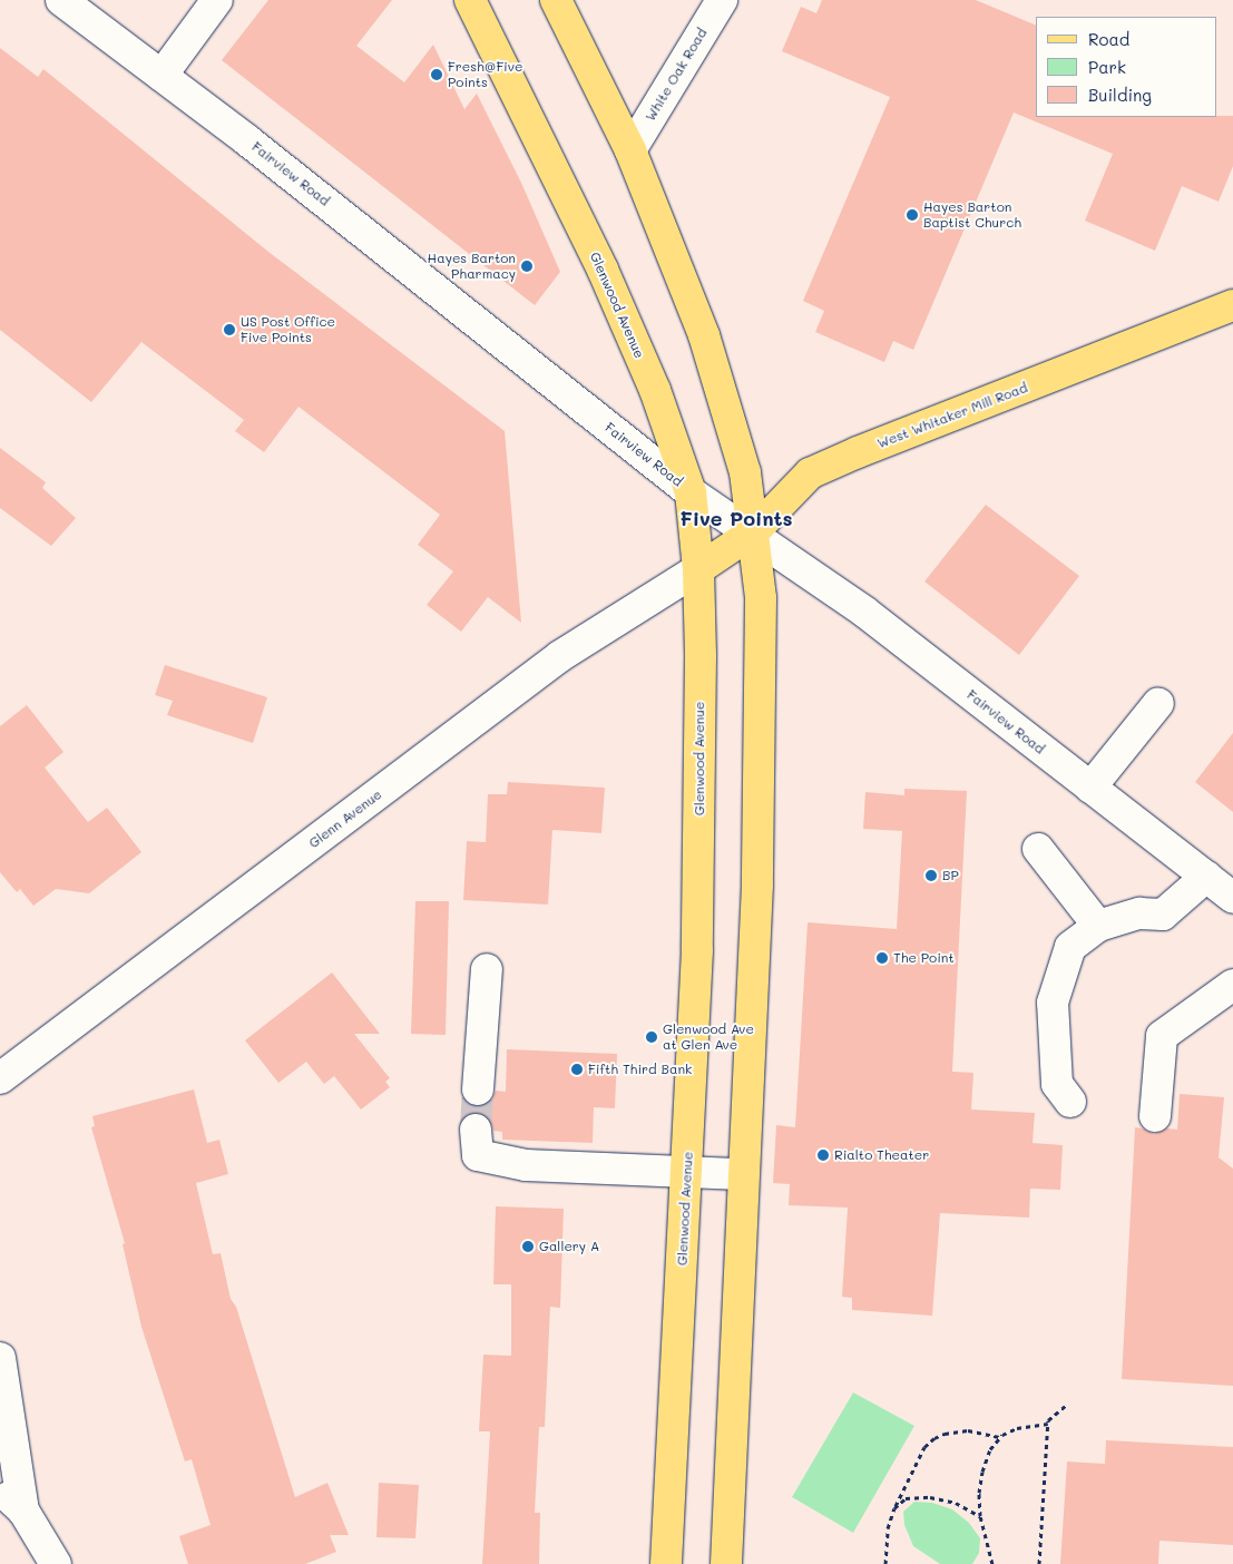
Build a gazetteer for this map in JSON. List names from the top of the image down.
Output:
{
  "streets": {
    "main road": ["Glenwood Avenue", "West Whitaker Mill Road"],
    "street": ["White Oak Road", "Fairview Road", "Glenn Avenue"]
  },
  "crossings": [
    ["Fairview Road", "Glenwood Avenue"],
    ["Fairview Road", "West Whitaker Mill Road"],
    ["Glenwood Avenue", "West Whitaker Mill Road"],
    ["Glenwood Avenue", "Glenn Avenue"],
    ["West Whitaker Mill Road", "Glenn Avenue"]
  ],
  "districts": ["Five Points"],
  "places": [
    "Fresh@Five Points",
    "Hayes Barton Baptist Church",
    "Hayes Barton Pharmacy",
    "US Post Office Five Points",
    "BP",
    "The Point",
    "Glenwood Ave at Glen Ave",
    "Fifth Third Bank",
    "Rialto Theater",
    "Gallery A"
  ],
  "legend": ["Road", "Park", "Building"]
}
